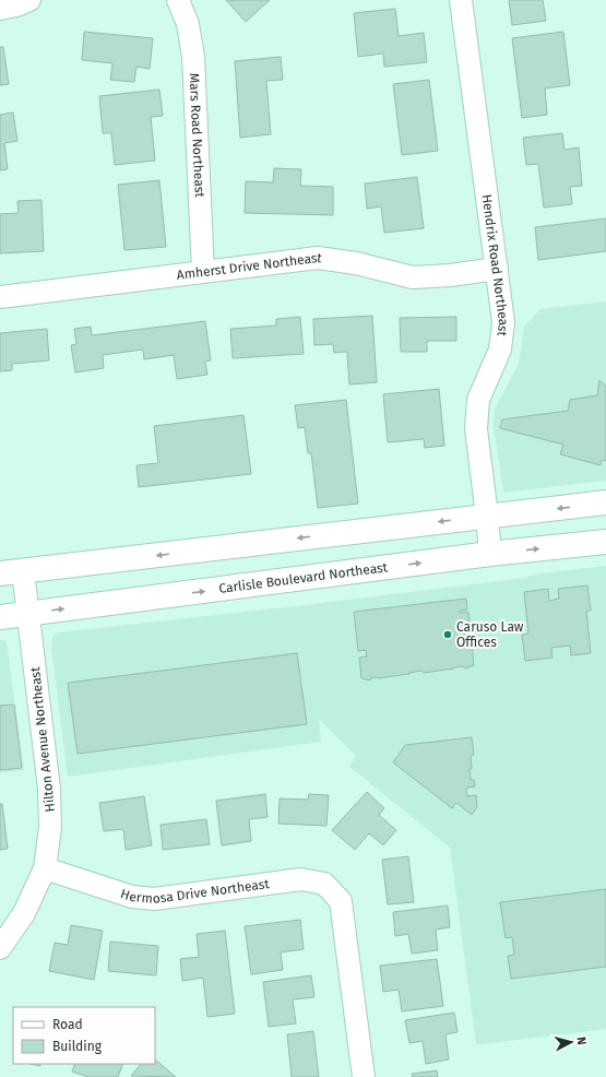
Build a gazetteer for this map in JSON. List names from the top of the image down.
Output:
{
  "streets": {
    "main road": ["Carlisle Boulevard Northeast"],
    "street": [
      "Mars Road Northeast",
      "Hendrix Road Northeast",
      "Amherst Drive Northeast",
      "Hilton Avenue Northeast",
      "Hermosa Drive Northeast"
    ]
  },
  "crossings": [
    ["Mars Road Northeast", "Amherst Drive Northeast"],
    ["Hendrix Road Northeast", "Amherst Drive Northeast"],
    ["Hendrix Road Northeast", "Carlisle Boulevard Northeast"],
    ["Carlisle Boulevard Northeast", "Hilton Avenue Northeast"],
    ["Hilton Avenue Northeast", "Hermosa Drive Northeast"]
  ],
  "places": ["Caruso Law Offices"],
  "legend": ["Road", "Building"],
  "north": "right"
}
